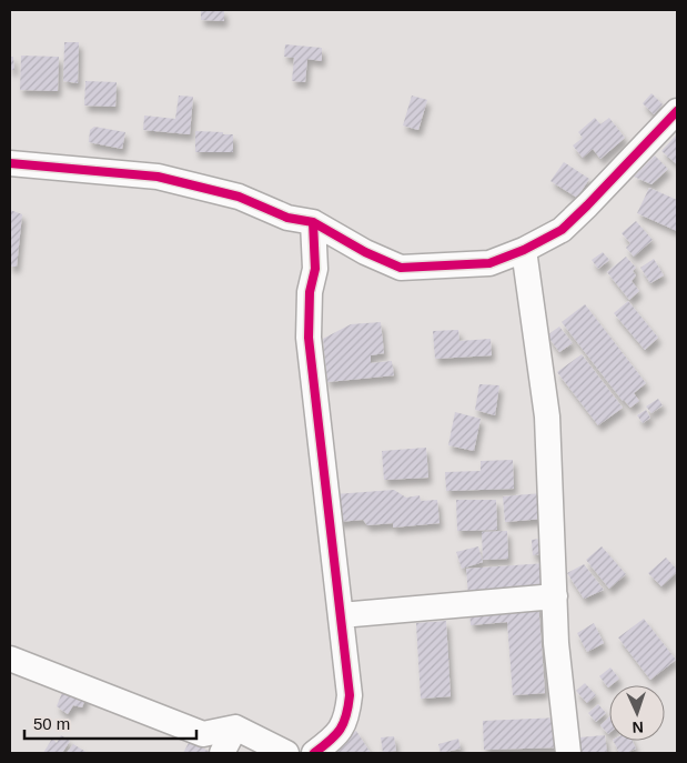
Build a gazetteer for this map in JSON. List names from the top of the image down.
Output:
{
  "scale_bar": "50 m",
  "north": "bottom"
}
